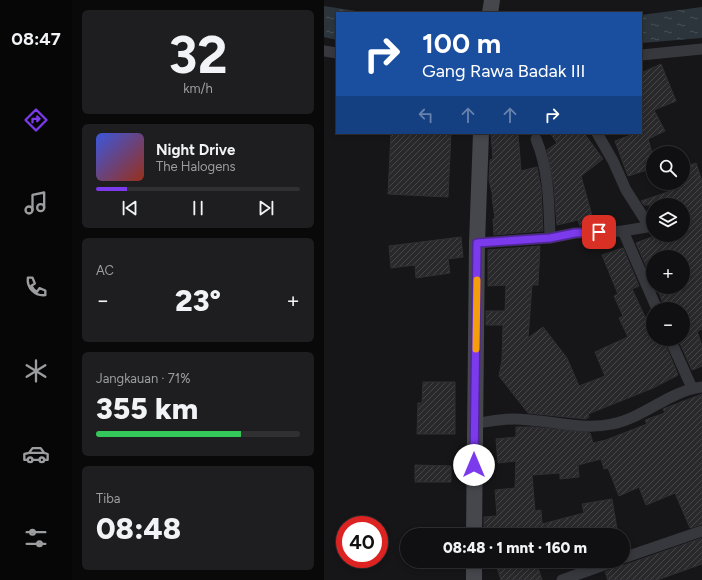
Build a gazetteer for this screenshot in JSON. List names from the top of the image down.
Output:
{
  "page": {
    "tabs": "08:47",
    "tile": [
      ["32", "km/h"],
      "AC",
      ["Jangkauan · 71%", "355 km"],
      ["Tiba", "08:48"]
    ],
    "turn": ["100 m", "Gang Rawa Badak III"],
    "song": ["Night Drive", "The Halogens"],
    "map_buttons": ["+", "−"],
    "heat": ["−", "23°", "+"],
    "limit": "40",
    "trip": "08:48 · 1 mnt · 160 m"
  }
}
